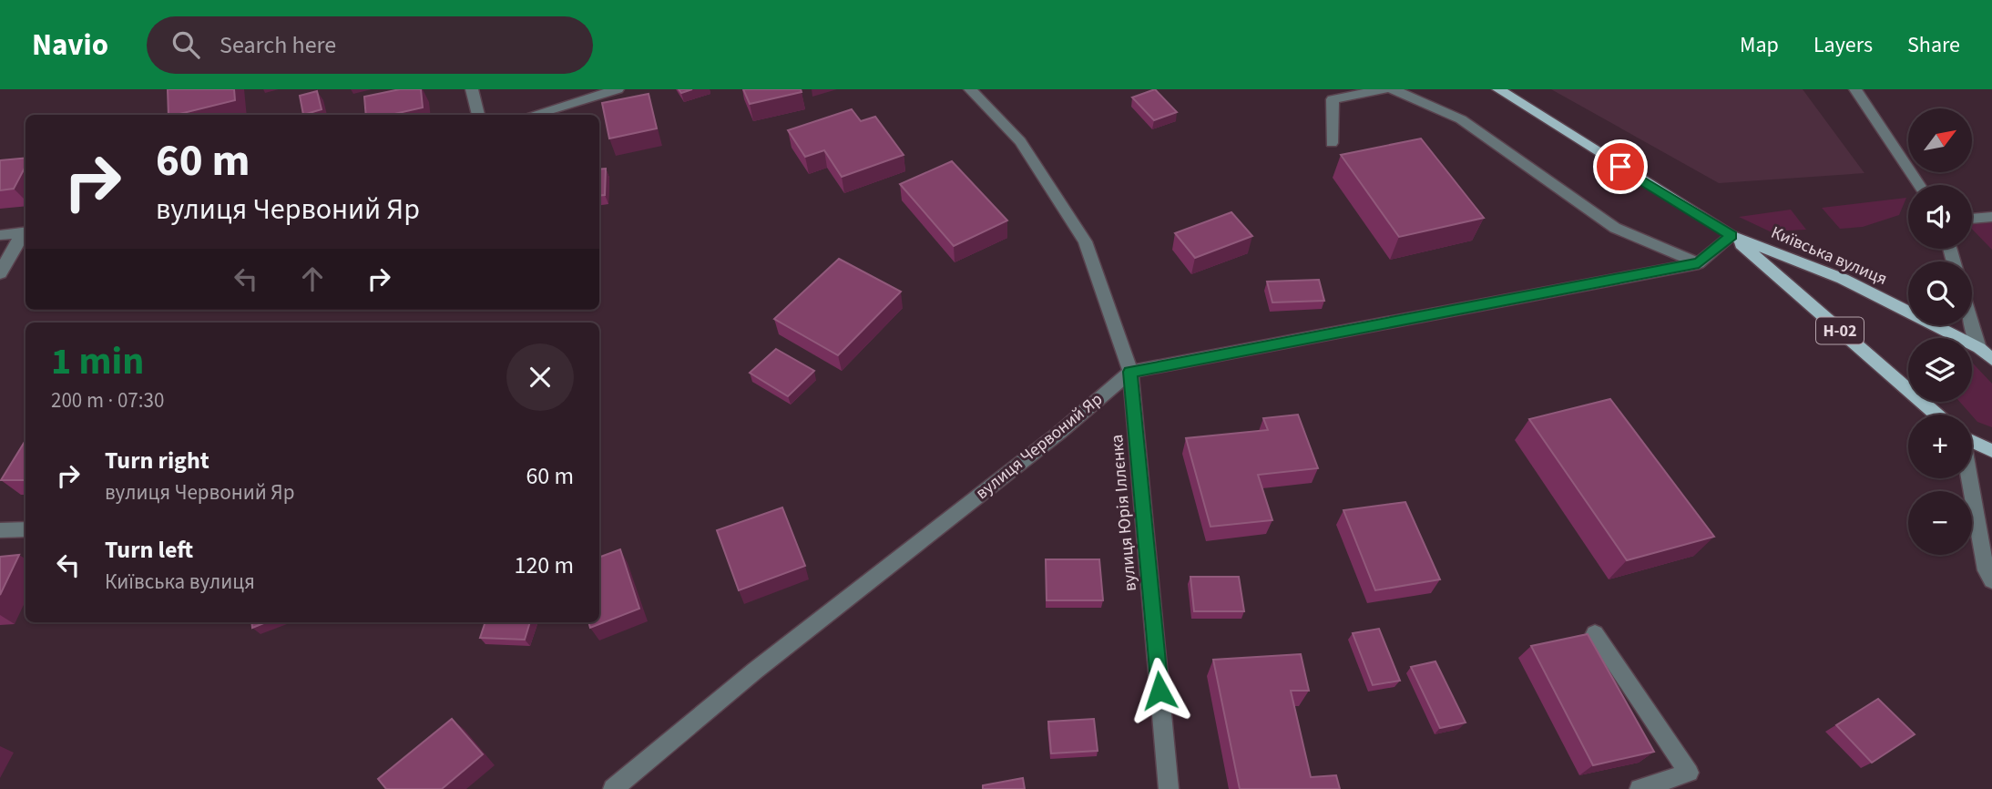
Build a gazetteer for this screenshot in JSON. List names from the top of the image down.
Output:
{
  "streets": {
    "main road": ["Київська вулиця", "Н-02"],
    "street": ["вулиця Червоний Яр", "вулиця Юрія Іллєнка"]
  },
  "crossings": [
    ["Київська вулиця", "Н-02"],
    ["Київська вулиця", "вулиця Червоний Яр"],
    ["вулиця Червоний Яр", "вулиця Юрія Іллєнка"]
  ],
  "north": "top right",
  "page": {
    "header": "Navio",
    "search": "Search here",
    "nav": ["Map", "Layers", "Share"],
    "map_buttons": ["+", "−"],
    "turn": ["60 m", "вулиця Червоний Яр"],
    "heading": ["1 min", "200 m · 07:30"],
    "list": [
      {
        "name": "Turn right",
        "note": "вулиця Червоний Яр",
        "value": "60 m"
      },
      {
        "name": "Turn left",
        "note": "Київська вулиця",
        "value": "120 m"
      }
    ]
  }
}
